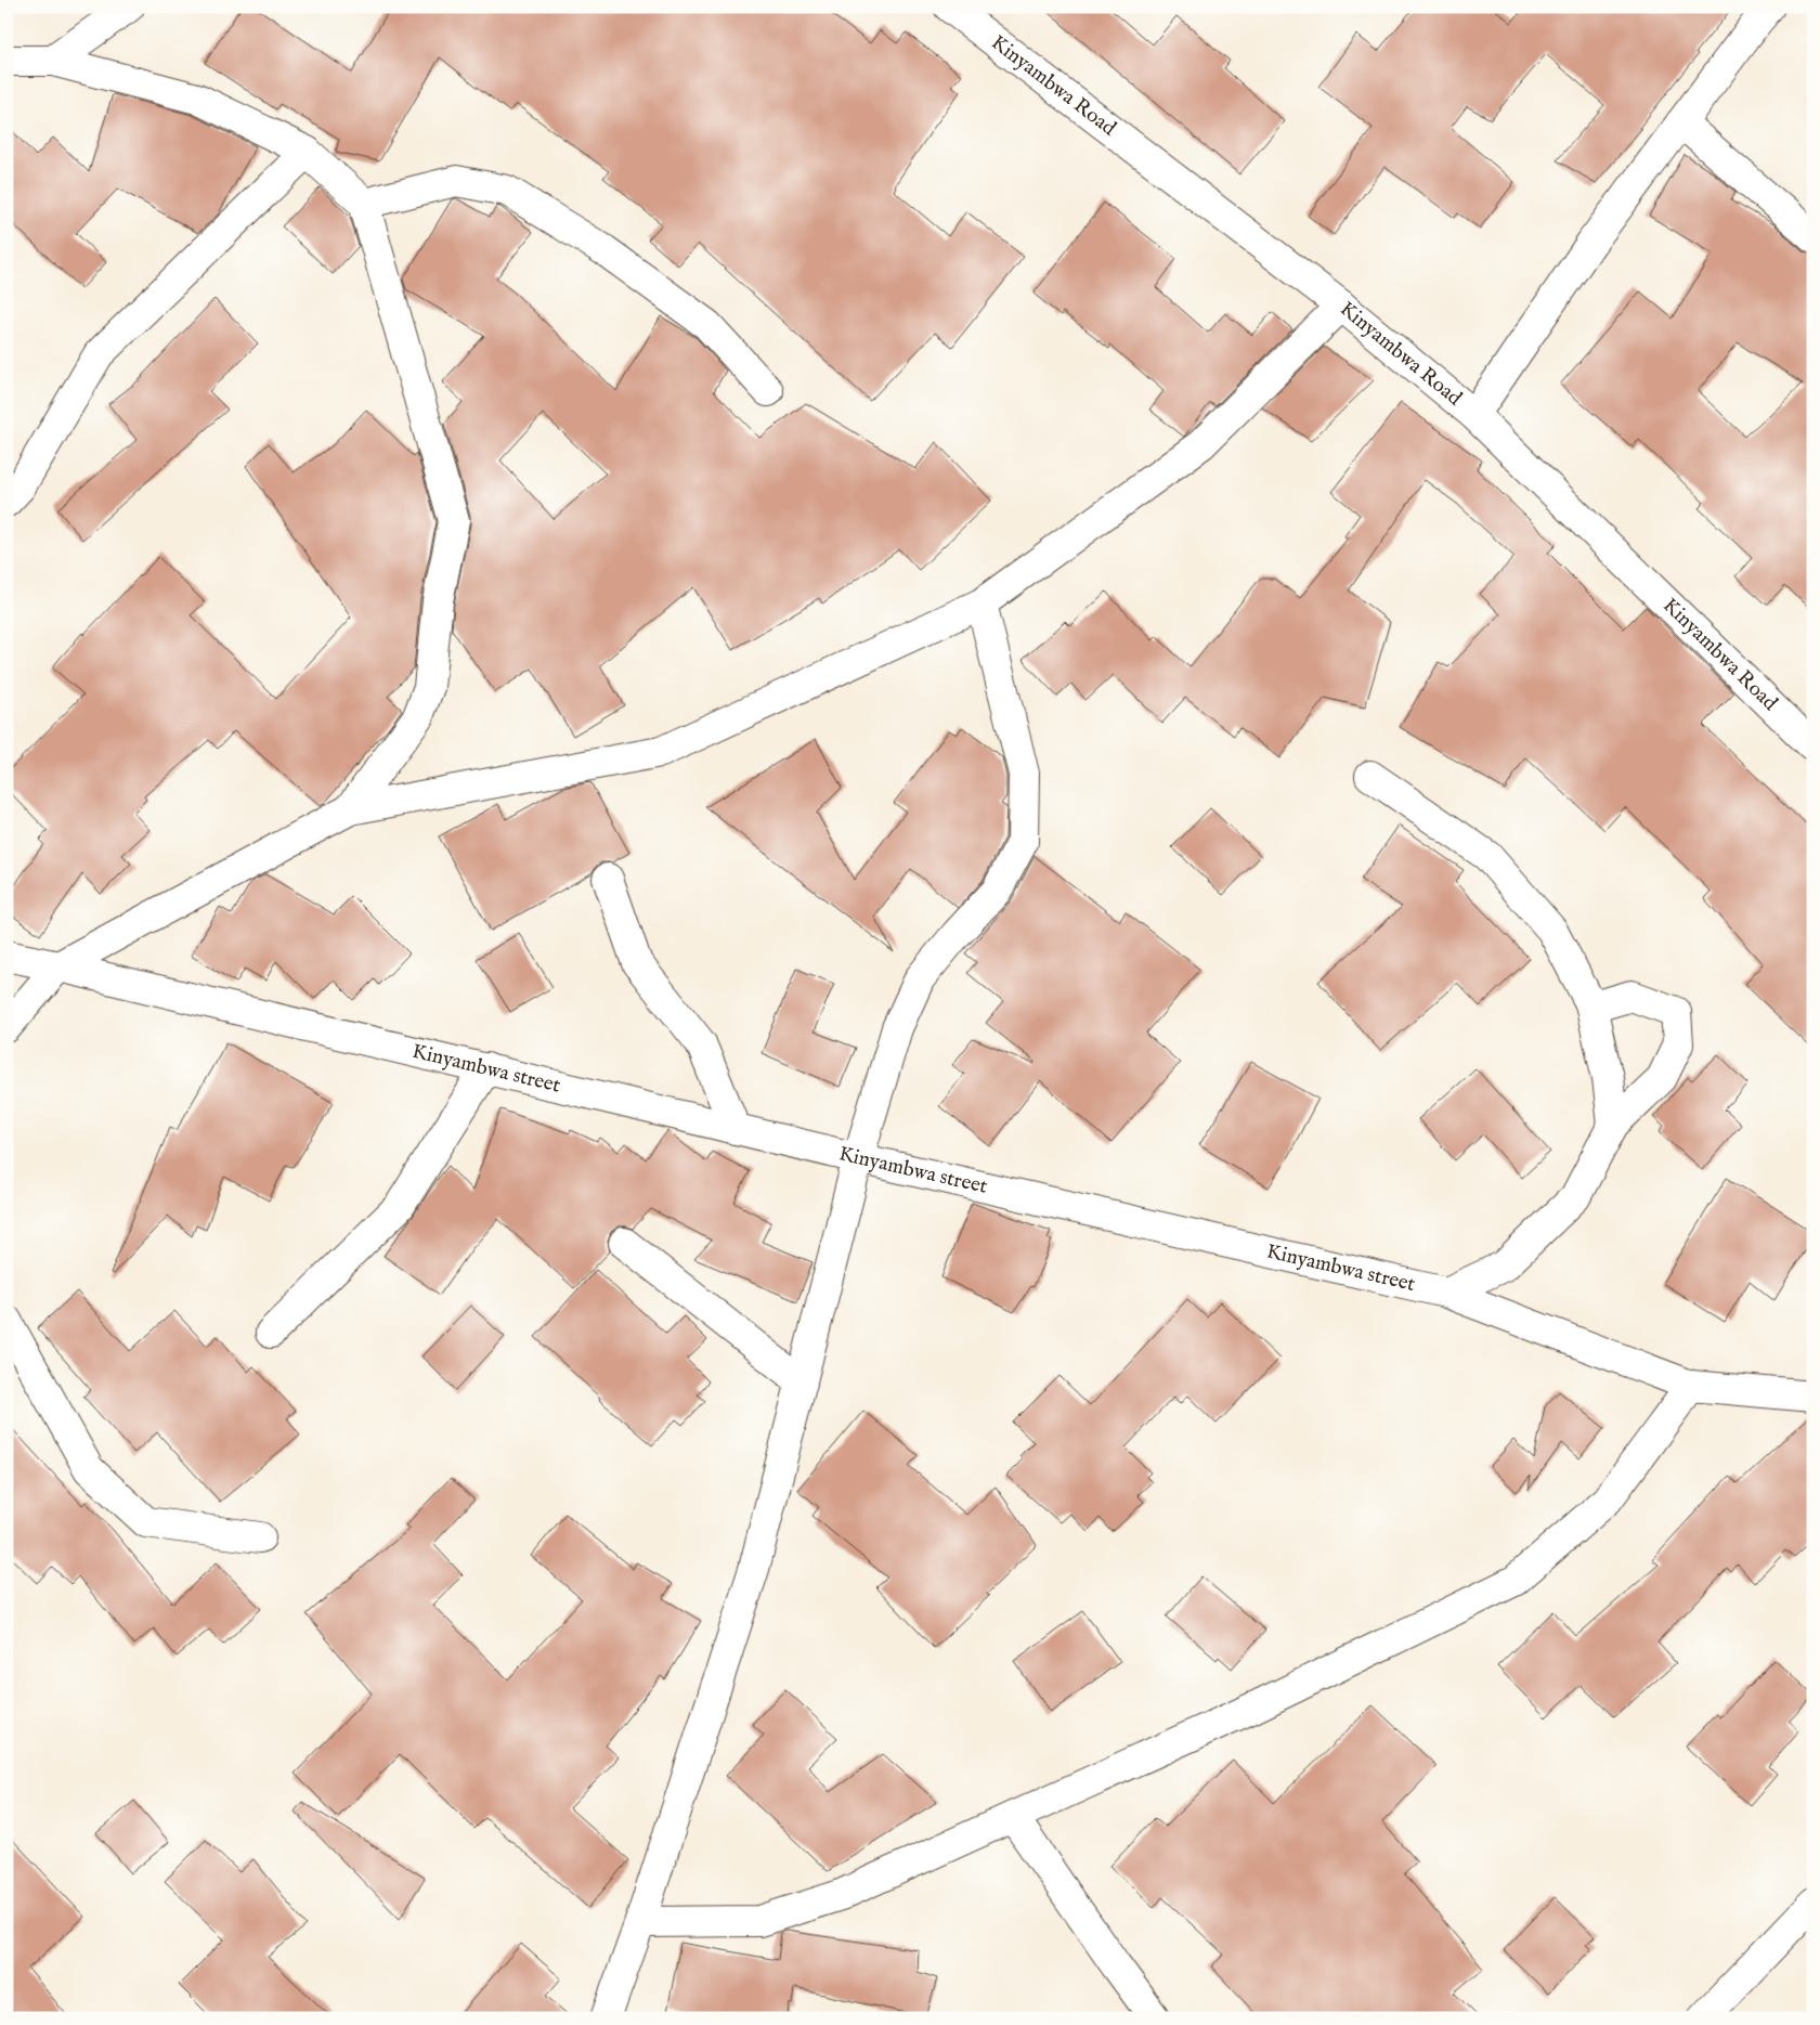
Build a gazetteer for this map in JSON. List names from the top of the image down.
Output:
{
  "streets": {
    "street": ["Kinyambwa Road", "Kinyambwa street"]
  }
}
